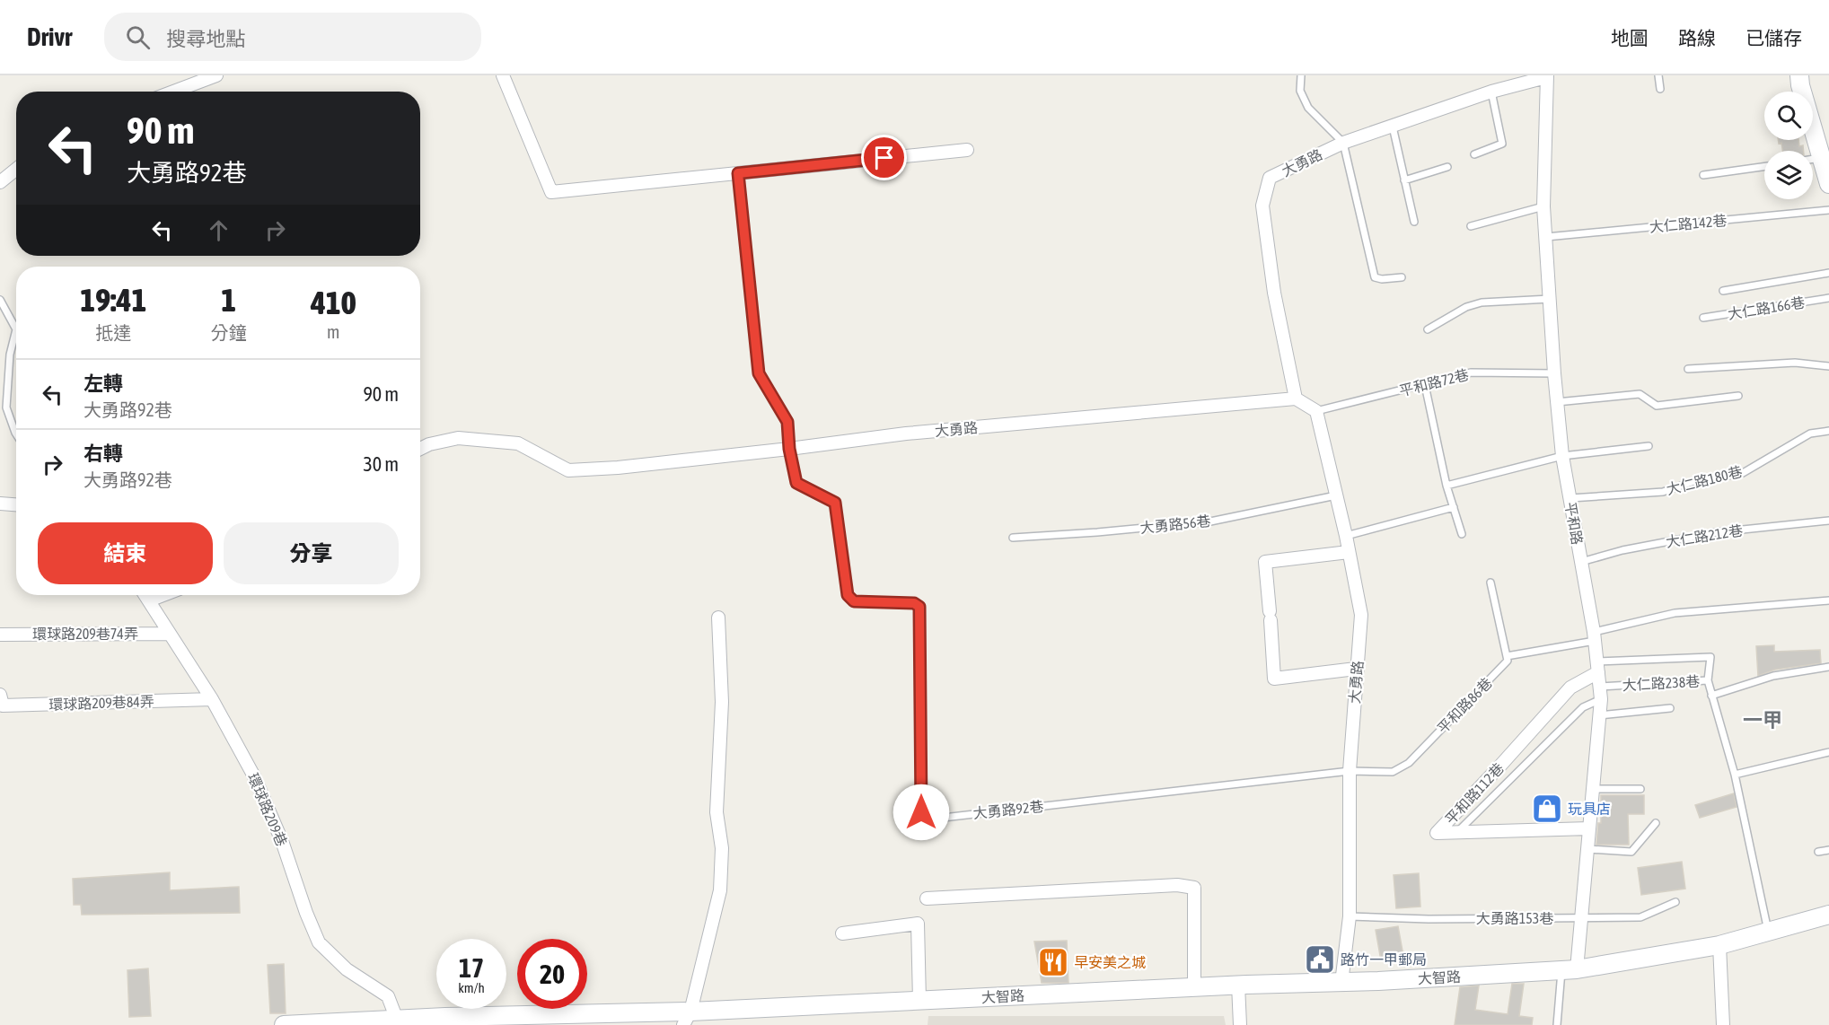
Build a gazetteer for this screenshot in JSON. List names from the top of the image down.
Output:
{
  "streets": {
    "street": [
      "大勇路",
      "平和路",
      "環球路209巷74弄",
      "環球路209巷84弄",
      "平和路112巷",
      "環球路209巷",
      "大智路"
    ],
    "lane": [
      "大仁路142巷",
      "大仁路166巷",
      "平和路72巷",
      "大仁路180巷",
      "大勇路56巷",
      "大仁路212巷",
      "大仁路238巷",
      "平和路86巷",
      "大勇路92巷",
      "大勇路153巷"
    ]
  },
  "crossings": [
    ["大勇路", "平和路72巷"],
    ["大勇路", "平和路"],
    ["大勇路", "大勇路56巷"],
    ["大勇路", "平和路86巷"],
    ["大勇路", "大勇路92巷"],
    ["大勇路", "大勇路153巷"],
    ["大勇路", "大智路"],
    ["大仁路142巷", "平和路"],
    ["平和路72巷", "平和路"],
    ["大仁路180巷", "平和路"],
    ["平和路", "大仁路212巷"],
    ["平和路", "大仁路238巷"],
    ["平和路", "平和路112巷"],
    ["平和路", "大勇路153巷"],
    ["平和路", "大智路"],
    ["環球路209巷74弄", "環球路209巷"],
    ["大仁路238巷", "大智路"],
    ["環球路209巷84弄", "環球路209巷"],
    ["平和路86巷", "大勇路92巷"],
    ["環球路209巷", "大智路"]
  ],
  "districts": ["一甲"],
  "places": {
    "shop": ["玩具店"],
    "public building": ["路竹一甲郵局"],
    "restaurant": ["早安美之城"]
  },
  "page": {
    "header": "Drivr",
    "search": "搜尋地點",
    "nav": ["地圖", "路線", "已儲存"],
    "turn": ["90 m", "大勇路92巷"],
    "eta": [
      "19:41",
      "抵達",
      "1",
      "分鐘",
      "410",
      "m"
    ],
    "list": [
      {
        "name": "左轉",
        "note": "大勇路92巷",
        "value": "90 m"
      },
      {
        "name": "右轉",
        "note": "大勇路92巷",
        "value": "30 m"
      }
    ],
    "buttons": ["結束", "分享"],
    "speed": "17 km/h",
    "limit": "20"
  }
}
